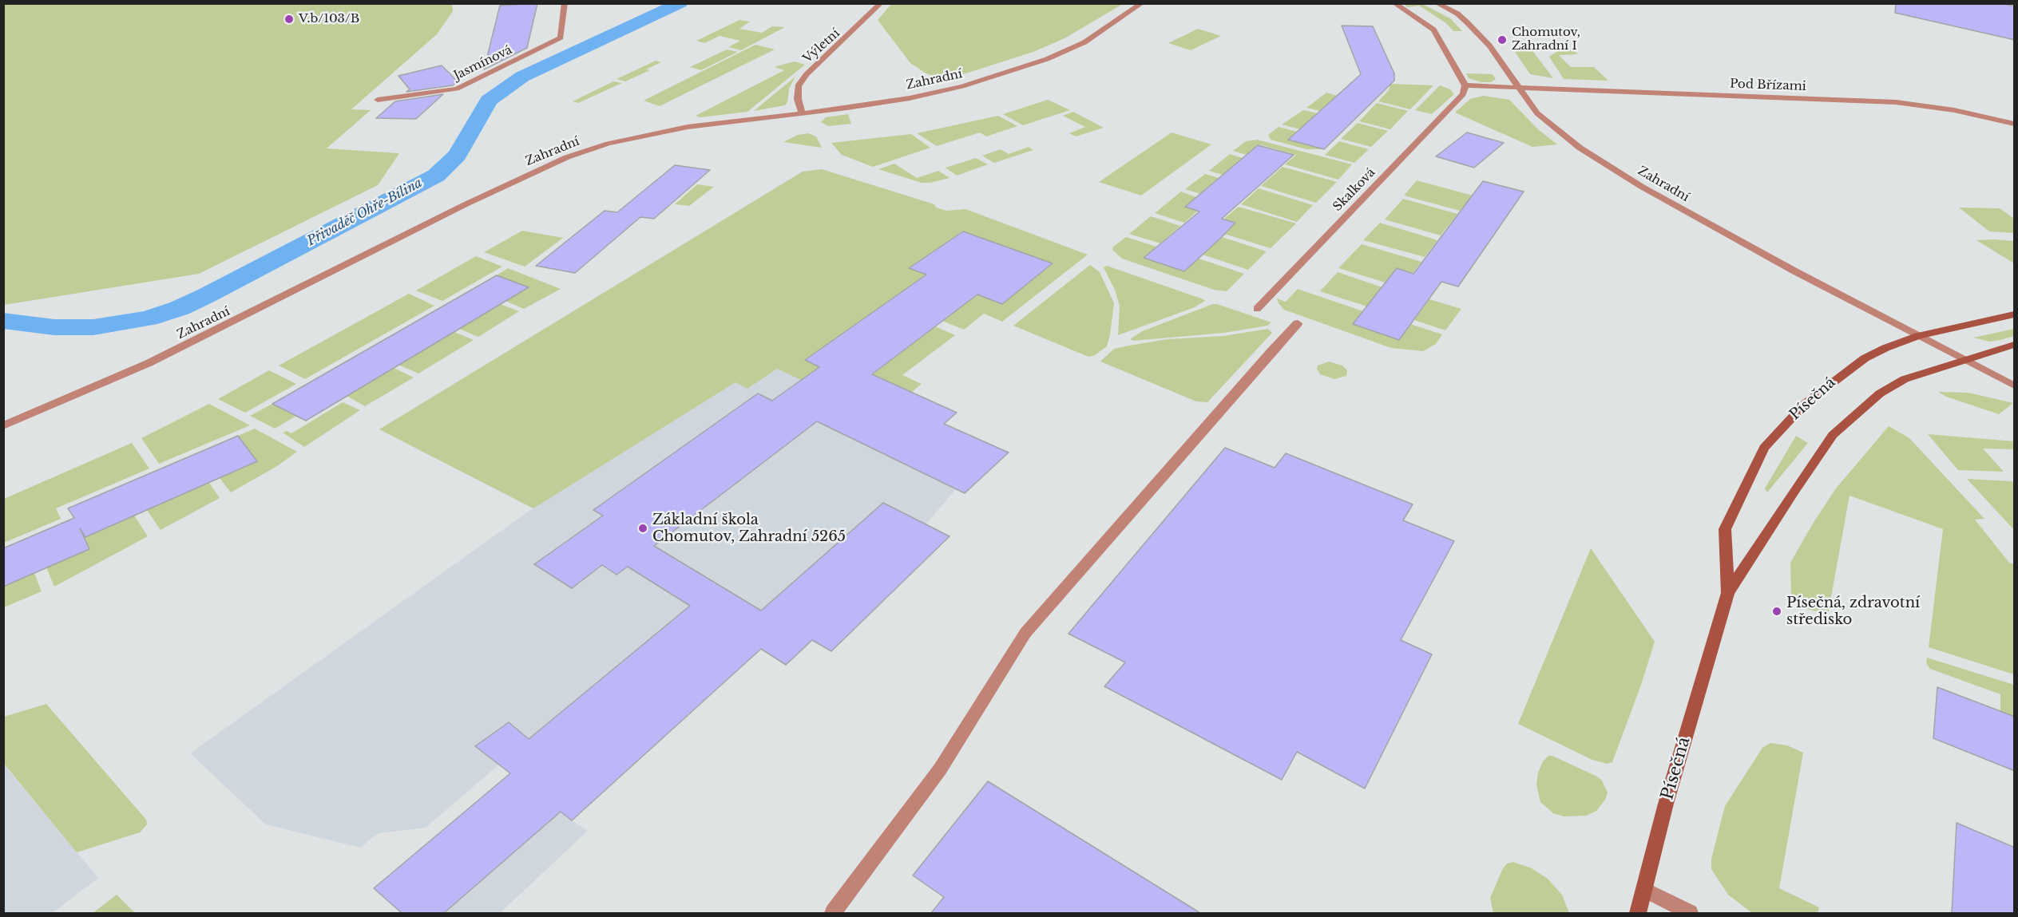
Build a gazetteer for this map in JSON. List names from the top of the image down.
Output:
{
  "streets": {
    "street": [
      "Výletní",
      "Jasmínová",
      "Zahradní",
      "Pod Břízami",
      "Skalková",
      "Písečná"
    ]
  },
  "crossings": [
    ["Výletní", "Zahradní"],
    ["Zahradní", "Pod Břízami"],
    ["Zahradní", "Písečná"]
  ],
  "water": ["Přivaděč Ohře-Bílina"],
  "places": [
    "V.b/103/B",
    "Chomutov, Zahradní I",
    "Základní škola Chomutov, Zahradní 5265",
    "Písečná, zdravotní středisko"
  ]
}
